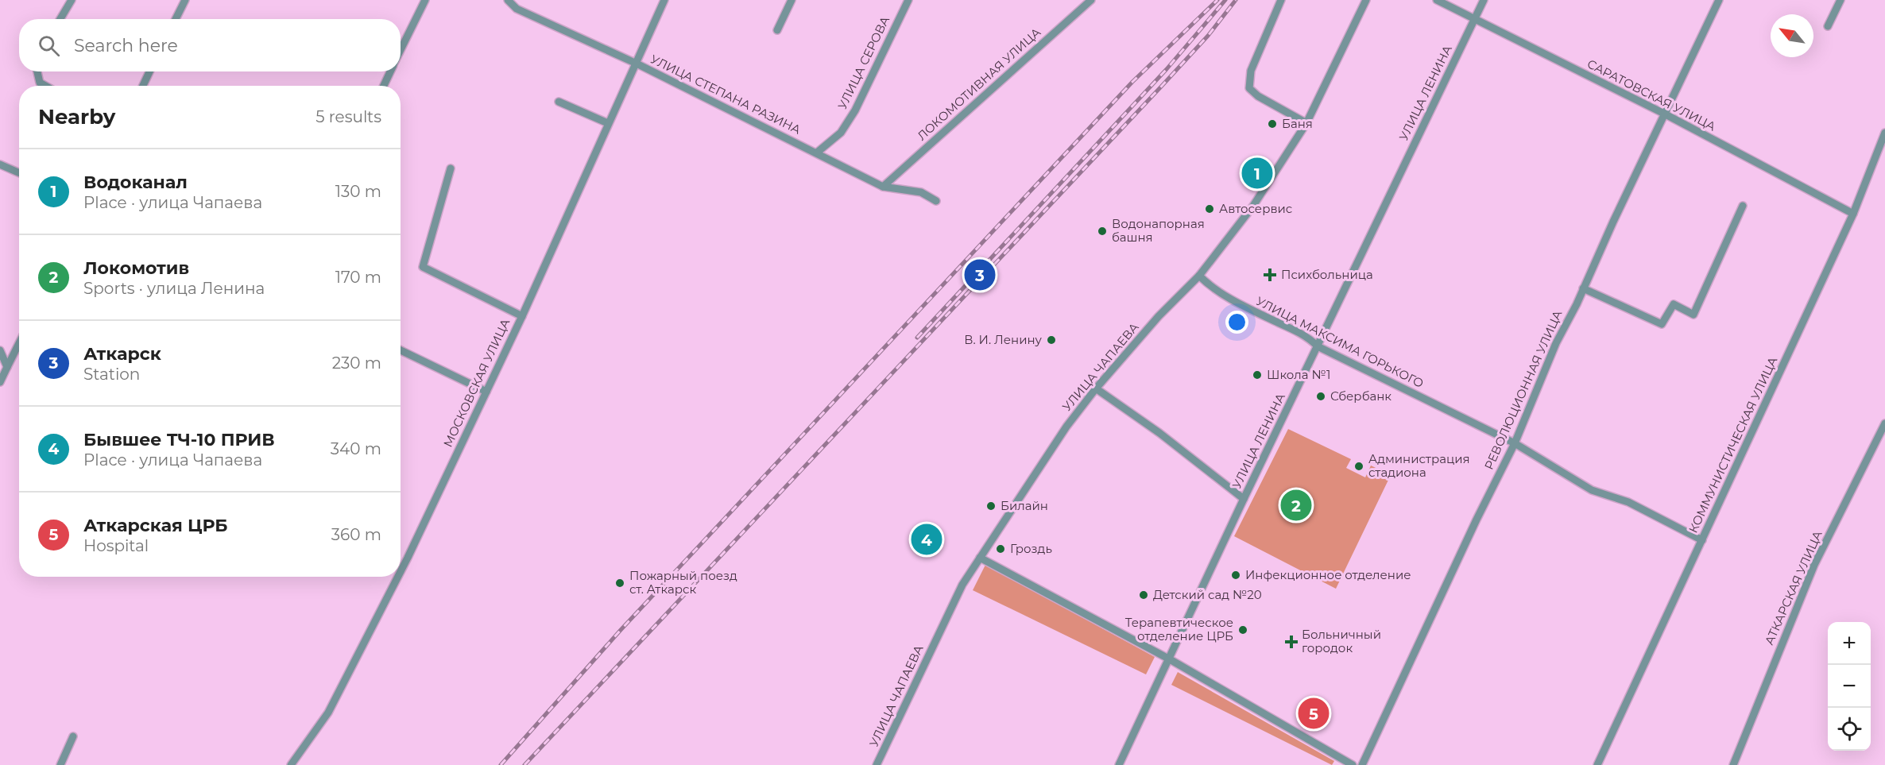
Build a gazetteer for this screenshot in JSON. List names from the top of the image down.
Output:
{
  "streets": {
    "street": [
      "УЛИЦА СЕРОВА",
      "ЛОКОМОТИВНАЯ УЛИЦА",
      "УЛИЦА ЛЕНИНА",
      "УЛИЦА СТЕПАНА РАЗИНА",
      "САРАТОВСКАЯ УЛИЦА",
      "УЛИЦА МАКСИМА ГОРЬКОГО",
      "УЛИЦА ЧАПАЕВА",
      "МОСКОВСКАЯ УЛИЦА",
      "РЕВОЛЮЦИОННАЯ УЛИЦА",
      "КОММУНИСТИЧЕСКАЯ УЛИЦА",
      "АТКАРСКАЯ УЛИЦА"
    ]
  },
  "crossings": [
    ["УЛИЦА СЕРОВА", "УЛИЦА СТЕПАНА РАЗИНА"],
    ["ЛОКОМОТИВНАЯ УЛИЦА", "УЛИЦА СТЕПАНА РАЗИНА"],
    ["УЛИЦА ЛЕНИНА", "САРАТОВСКАЯ УЛИЦА"],
    ["УЛИЦА ЛЕНИНА", "УЛИЦА МАКСИМА ГОРЬКОГО"],
    ["УЛИЦА СТЕПАНА РАЗИНА", "МОСКОВСКАЯ УЛИЦА"],
    ["САРАТОВСКАЯ УЛИЦА", "РЕВОЛЮЦИОННАЯ УЛИЦА"],
    ["САРАТОВСКАЯ УЛИЦА", "КОММУНИСТИЧЕСКАЯ УЛИЦА"],
    ["УЛИЦА МАКСИМА ГОРЬКОГО", "УЛИЦА ЧАПАЕВА"],
    ["УЛИЦА МАКСИМА ГОРЬКОГО", "РЕВОЛЮЦИОННАЯ УЛИЦА"],
    ["УЛИЦА МАКСИМА ГОРЬКОГО", "КОММУНИСТИЧЕСКАЯ УЛИЦА"]
  ],
  "places": {
    "other": [
      "Баня",
      "Автосервис",
      "Водонапорная башня",
      "В. И. Ленину",
      "Школа №1",
      "Сбербанк",
      "Администрация стадиона",
      "Билайн",
      "Гроздь",
      "Инфекционное отделение",
      "Пожарный поезд ст. Аткарск",
      "Детский сад №20",
      "Терапевтическое отделение ЦРБ"
    ],
    "health": ["Психбольница", "Больничный городок"]
  },
  "north": "top left",
  "page": {
    "search": "Search here",
    "heading": ["Nearby", "5 results"],
    "list": [
      {
        "mark": "1",
        "name": "Водоканал",
        "note": "Place · улица Чапаева",
        "value": "130 m"
      },
      {
        "mark": "2",
        "name": "Локомотив",
        "note": "Sports · улица Ленина",
        "value": "170 m"
      },
      {
        "mark": "3",
        "name": "Аткарск",
        "note": "Station",
        "value": "230 m"
      },
      {
        "mark": "4",
        "name": "Бывшее ТЧ-10 ПРИВ",
        "note": "Place · улица Чапаева",
        "value": "340 m"
      },
      {
        "mark": "5",
        "name": "Аткарская ЦРБ",
        "note": "Hospital",
        "value": "360 m"
      }
    ],
    "pins": [
      "1",
      "3",
      "2",
      "4",
      "5"
    ],
    "map_buttons": ["+", "−"]
  }
}
